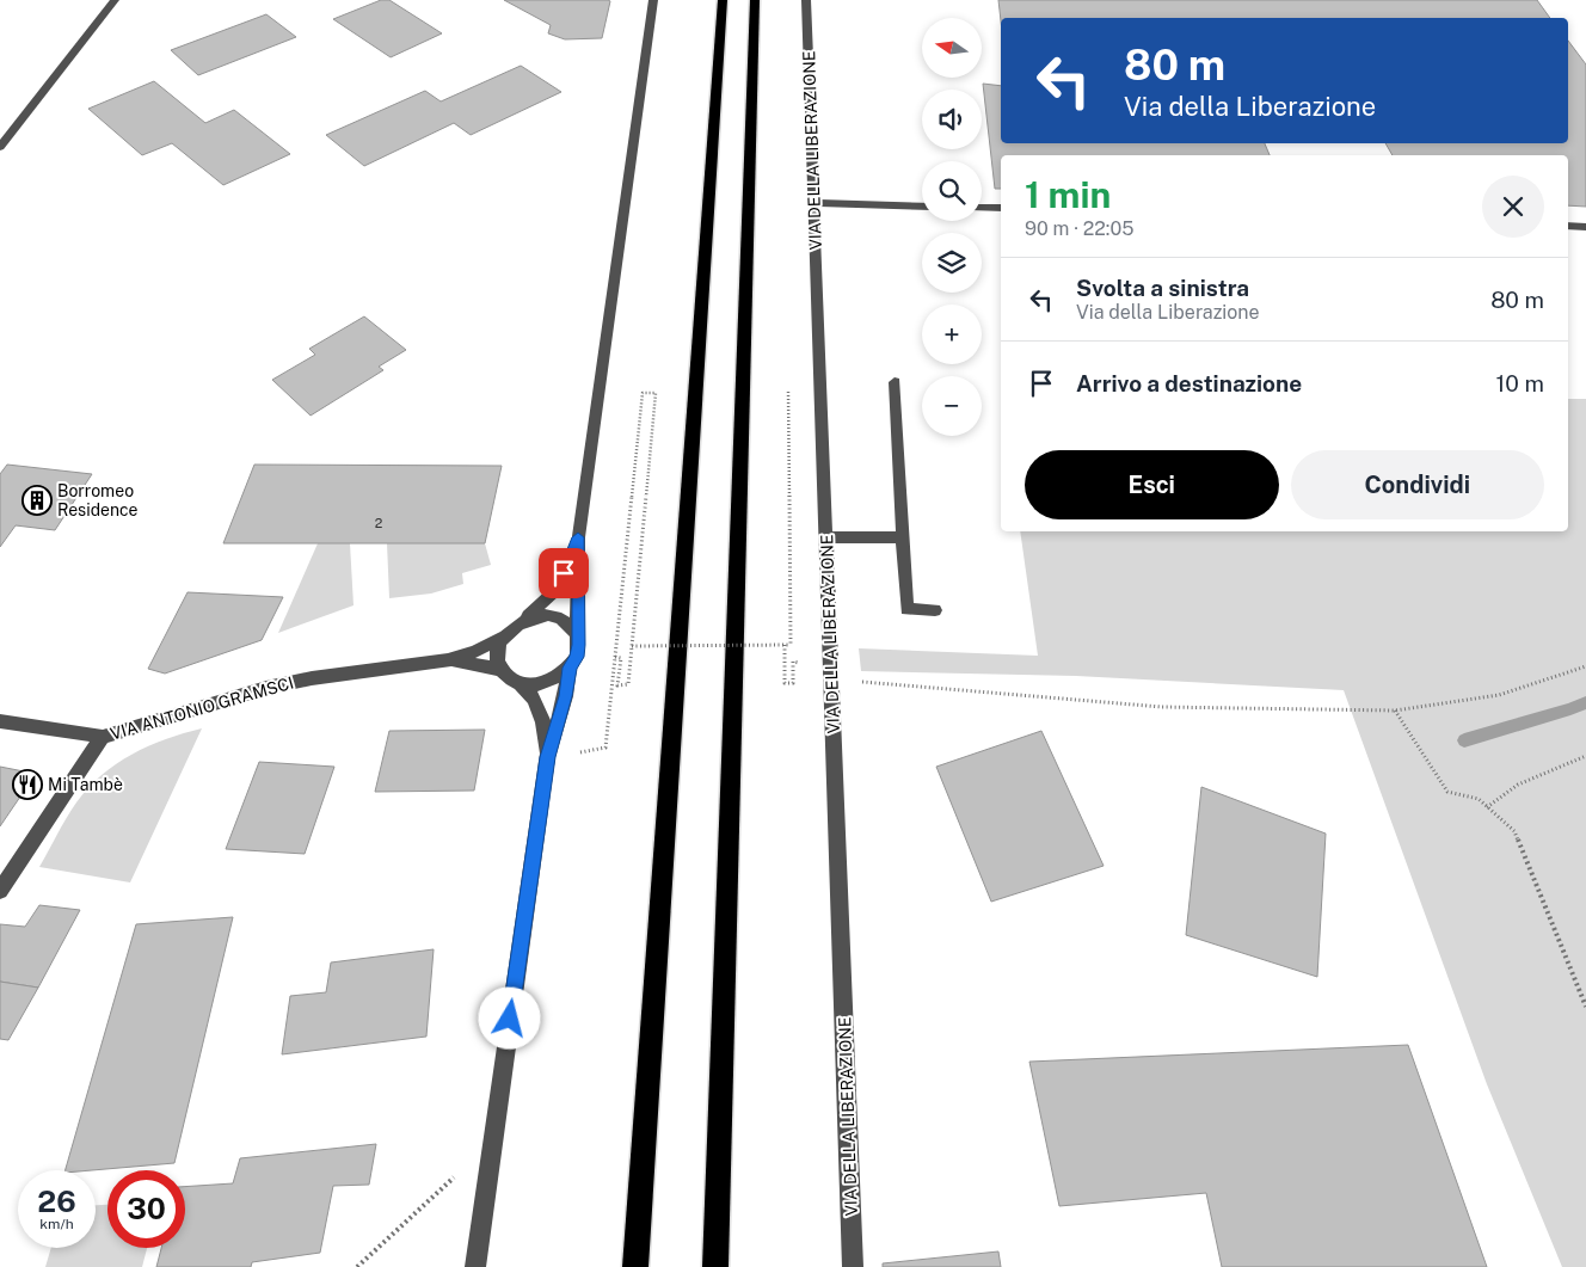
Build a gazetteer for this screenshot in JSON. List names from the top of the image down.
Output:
{
  "streets": {
    "street": ["VIA DELLA LIBERAZIONE", "VIA ANTONIO GRAMSCI"]
  },
  "places": {
    "building": ["Borromeo Residence"],
    "restaurant": ["Mi Tambè"]
  },
  "house_numbers": ["2"],
  "north": "left",
  "page": {
    "map_buttons": ["+", "−"],
    "turn": ["80 m", "Via della Liberazione"],
    "heading": ["1 min", "90 m · 22:05"],
    "list": [
      {
        "name": "Svolta a sinistra",
        "note": "Via della Liberazione",
        "value": "80 m"
      },
      {
        "name": "Arrivo a destinazione",
        "value": "10 m"
      }
    ],
    "buttons": ["Esci", "Condividi"],
    "speed": "26 km/h",
    "limit": "30"
  }
}
